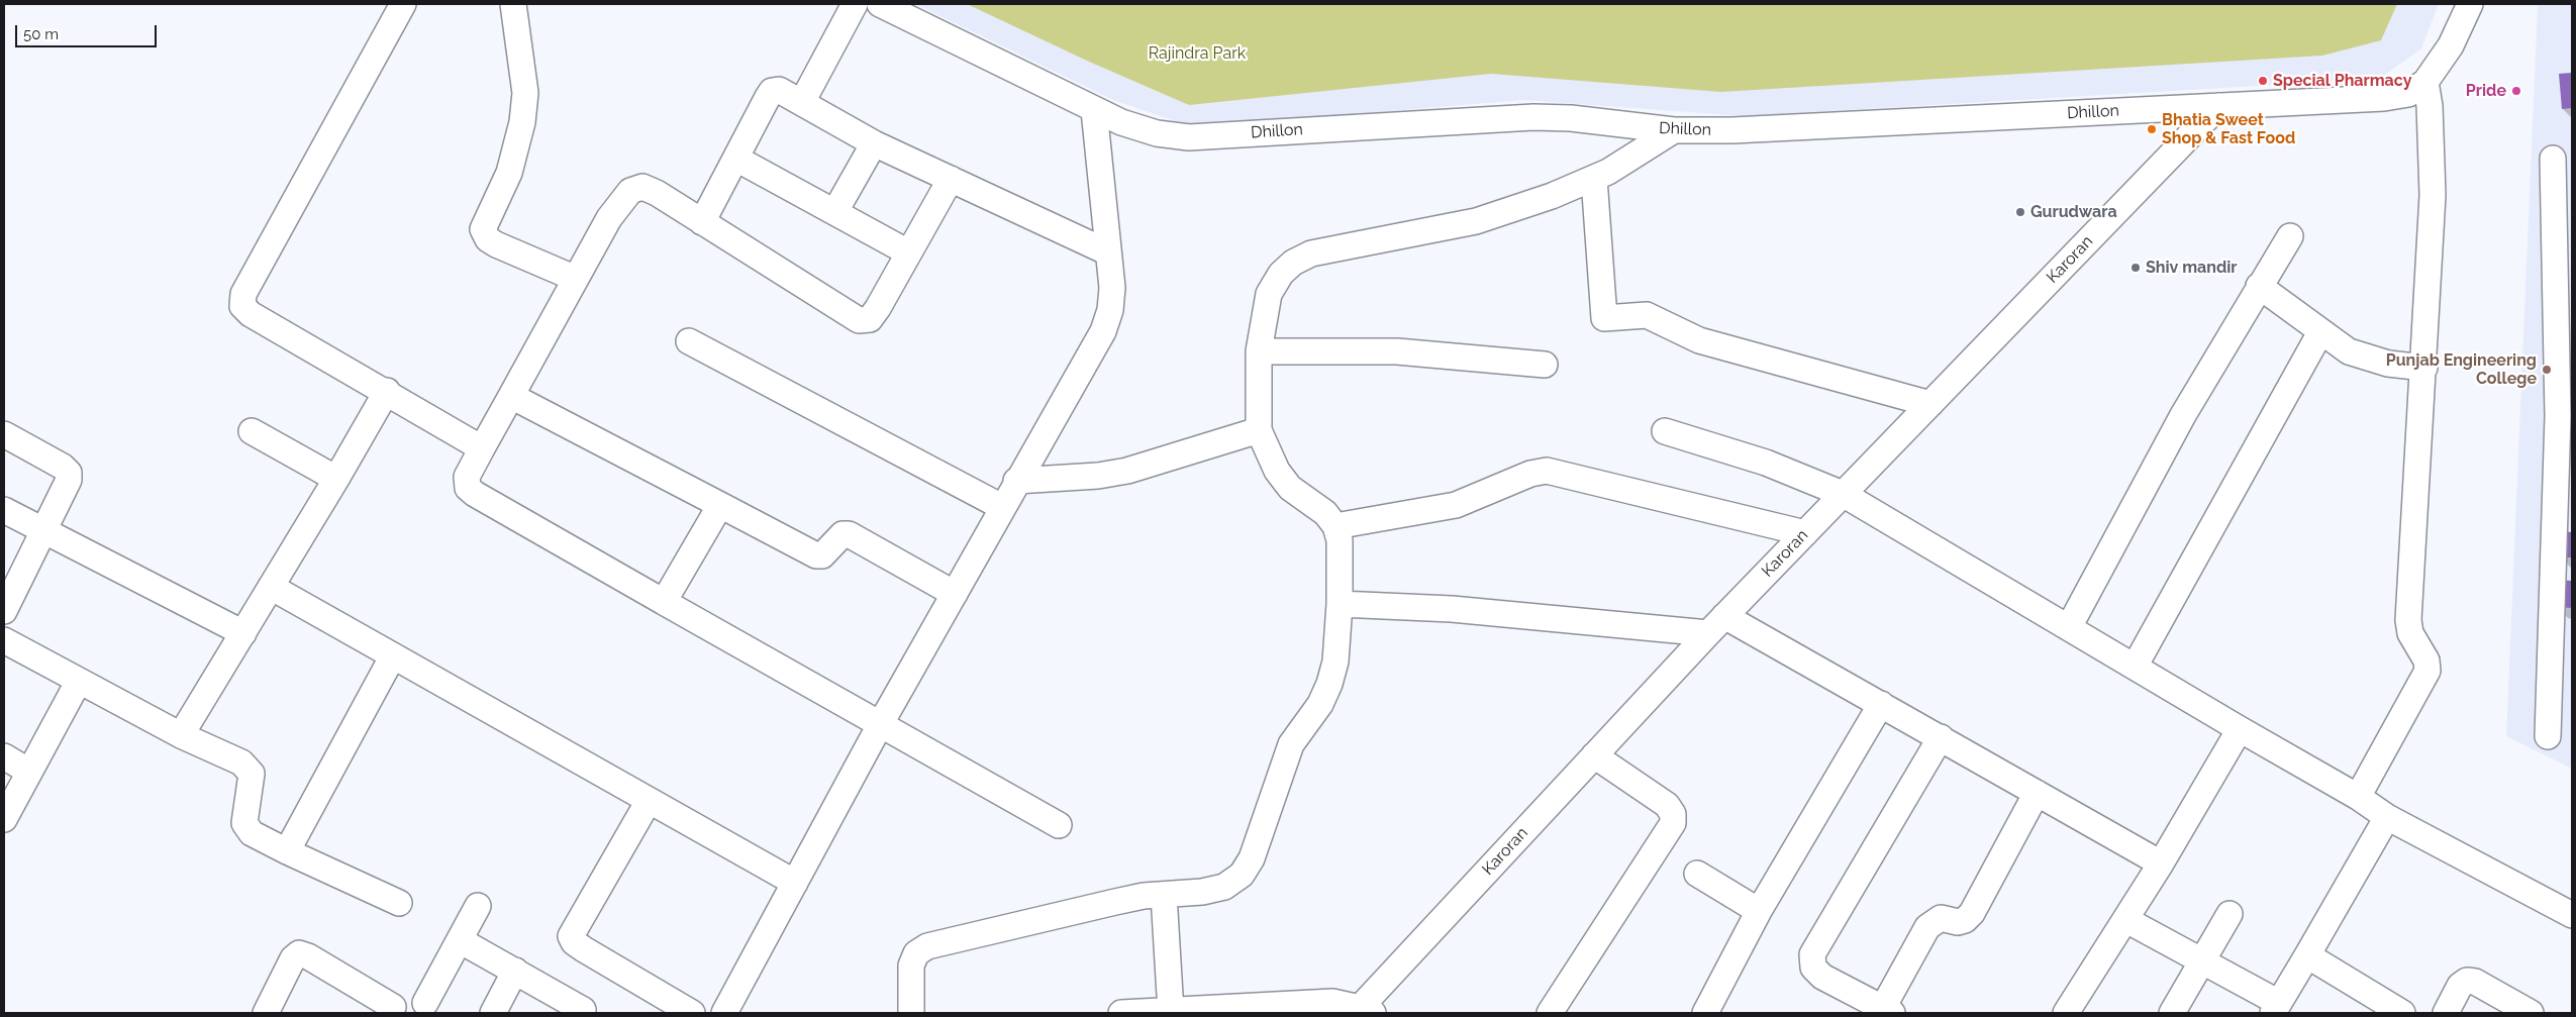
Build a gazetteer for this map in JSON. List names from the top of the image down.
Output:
{
  "streets": {
    "street": ["Dhillon", "Karoran"]
  },
  "crossings": [
    ["Dhillon", "Karoran"]
  ],
  "parks": ["Rajindra Park"],
  "places": [
    "Special Pharmacy",
    "Pride",
    "Bhatia Sweet Shop & Fast Food",
    "Gurudwara",
    "Shiv mandir",
    "Punjab Engineering College"
  ],
  "scale_bar": "50 m"
}
